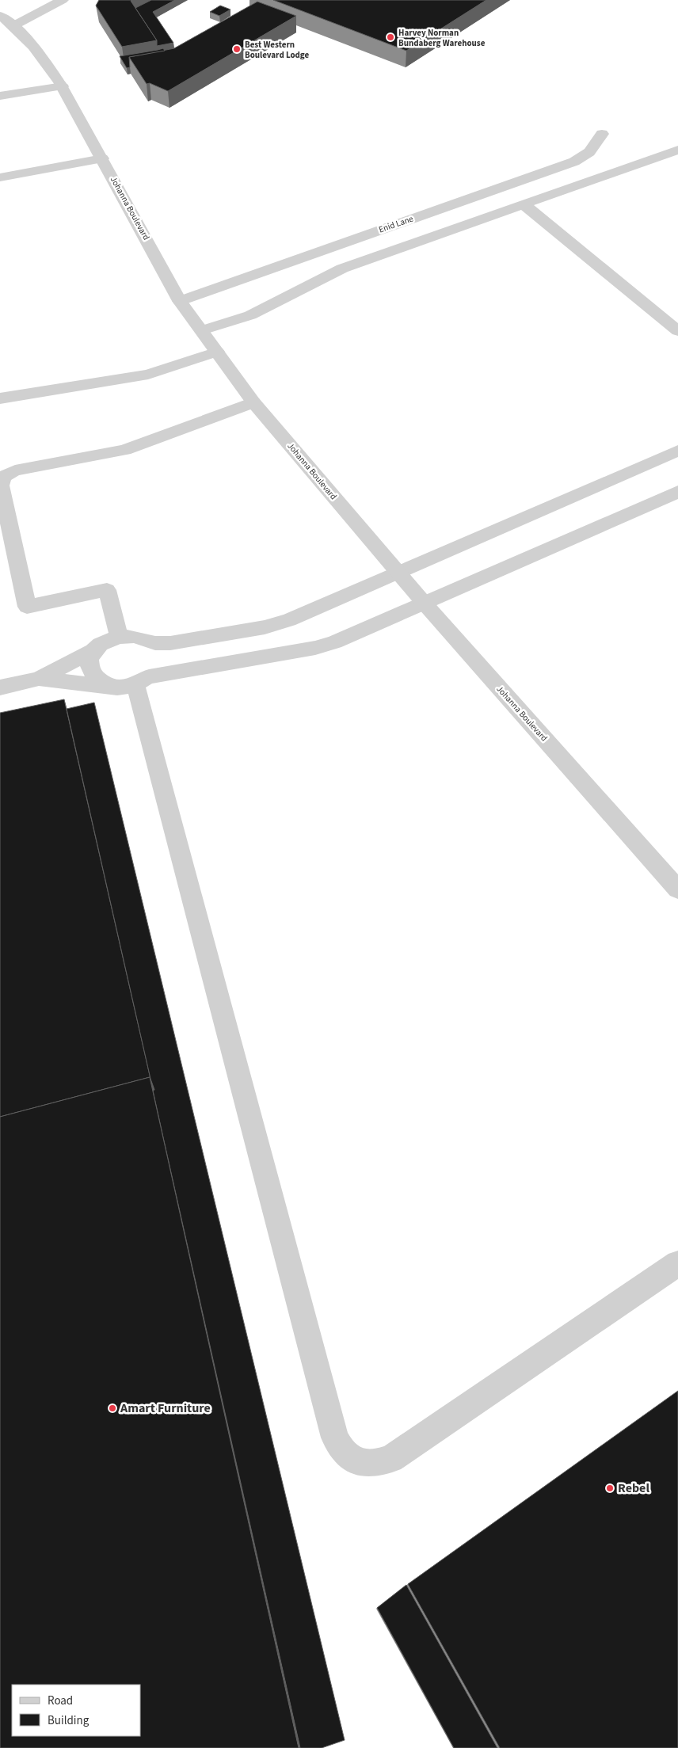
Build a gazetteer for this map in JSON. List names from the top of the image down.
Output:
{
  "streets": {
    "street": ["Johanna Boulevard", "Enid Lane"]
  },
  "crossings": [
    ["Johanna Boulevard", "Enid Lane"]
  ],
  "places": [
    "Harvey Norman Bundaberg Warehouse",
    "Best Western Boulevard Lodge",
    "Amart Furniture",
    "Rebel"
  ],
  "legend": ["Road", "Building"]
}
